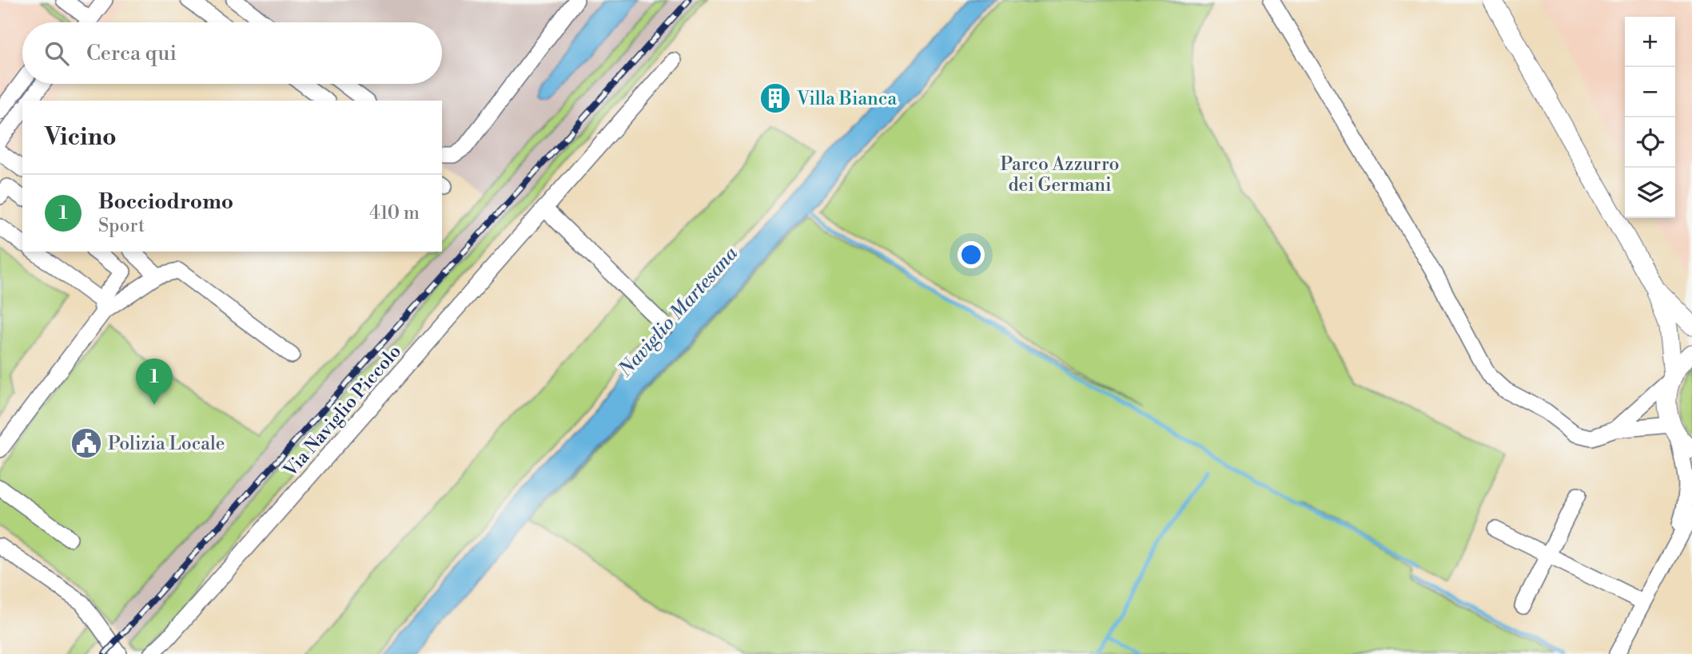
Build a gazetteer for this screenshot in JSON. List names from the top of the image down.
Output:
{
  "streets": {
    "street": ["Via Naviglio Piccolo"]
  },
  "water": ["Naviglio Martesana"],
  "parks": ["Parco Azzurro dei Germani"],
  "places": {
    "building": ["Villa Bianca"],
    "public building": ["Polizia Locale"]
  },
  "page": {
    "map_buttons": ["+", "−"],
    "search": "Cerca qui",
    "heading": "Vicino",
    "list": [
      {
        "mark": "1",
        "name": "Bocciodromo",
        "note": "Sport",
        "value": "410 m"
      }
    ],
    "pins": "1"
  }
}
